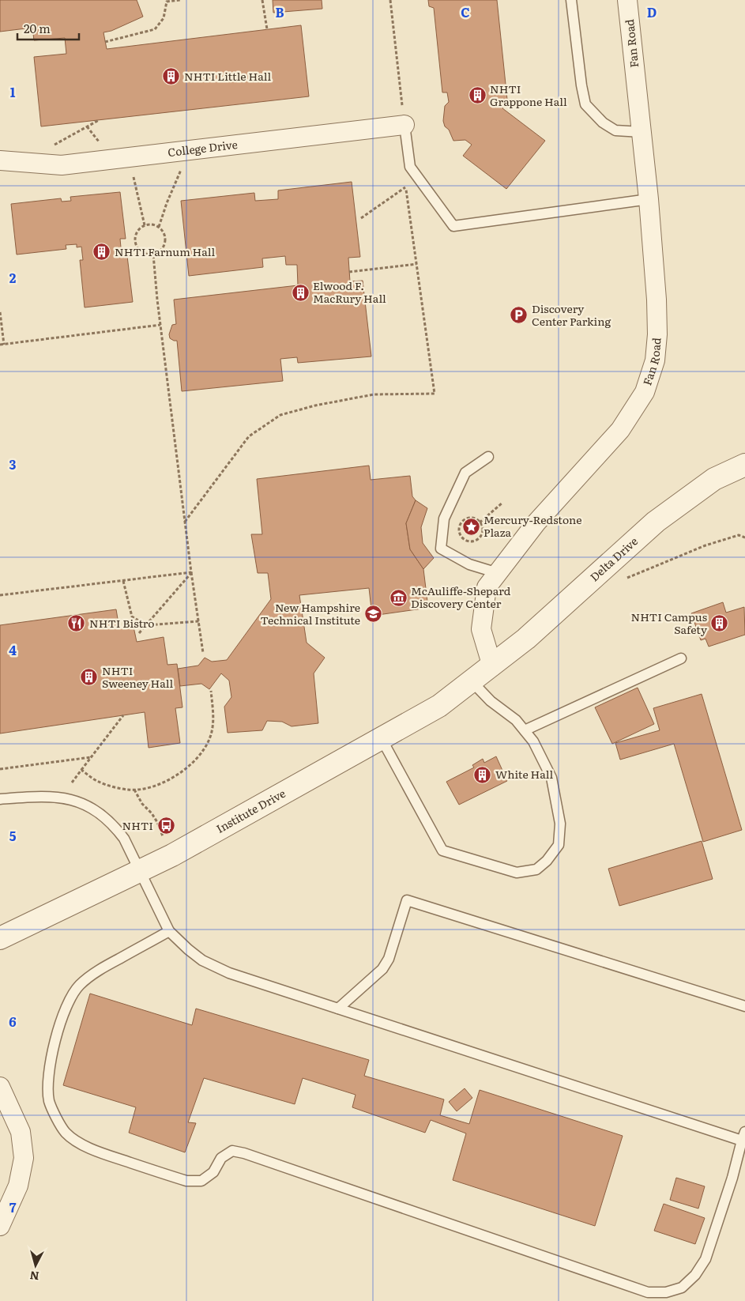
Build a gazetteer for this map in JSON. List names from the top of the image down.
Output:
{
  "streets": {
    "street": [
      "Fan Road",
      "College Drive",
      "Delta Drive",
      "Institute Drive"
    ]
  },
  "crossings": [
    ["Fan Road", "Delta Drive"],
    ["Fan Road", "Institute Drive"],
    ["Delta Drive", "Institute Drive"]
  ],
  "places": {
    "building": [
      "NHTI Little Hall",
      "NHTI Grappone Hall",
      "NHTI Farnum Hall",
      "Elwood F. MacRury Hall",
      "NHTI Campus Safety",
      "NHTI Sweeney Hall",
      "White Hall"
    ],
    "parking": ["Discovery Center Parking"],
    "place": ["Mercury-Redstone Plaza"],
    "museum": ["McAuliffe-Shepard Discovery Center"],
    "school or university": ["New Hampshire Technical Institute"],
    "restaurant": ["NHTI Bistro"],
    "bus stop": ["NHTI"]
  },
  "scale_bar": "20 m",
  "north": "bottom",
  "grid": {
    "columns": ["B", "C", "D"],
    "rows": [
      "1",
      "2",
      "3",
      "4",
      "5",
      "6",
      "7"
    ]
  }
}
